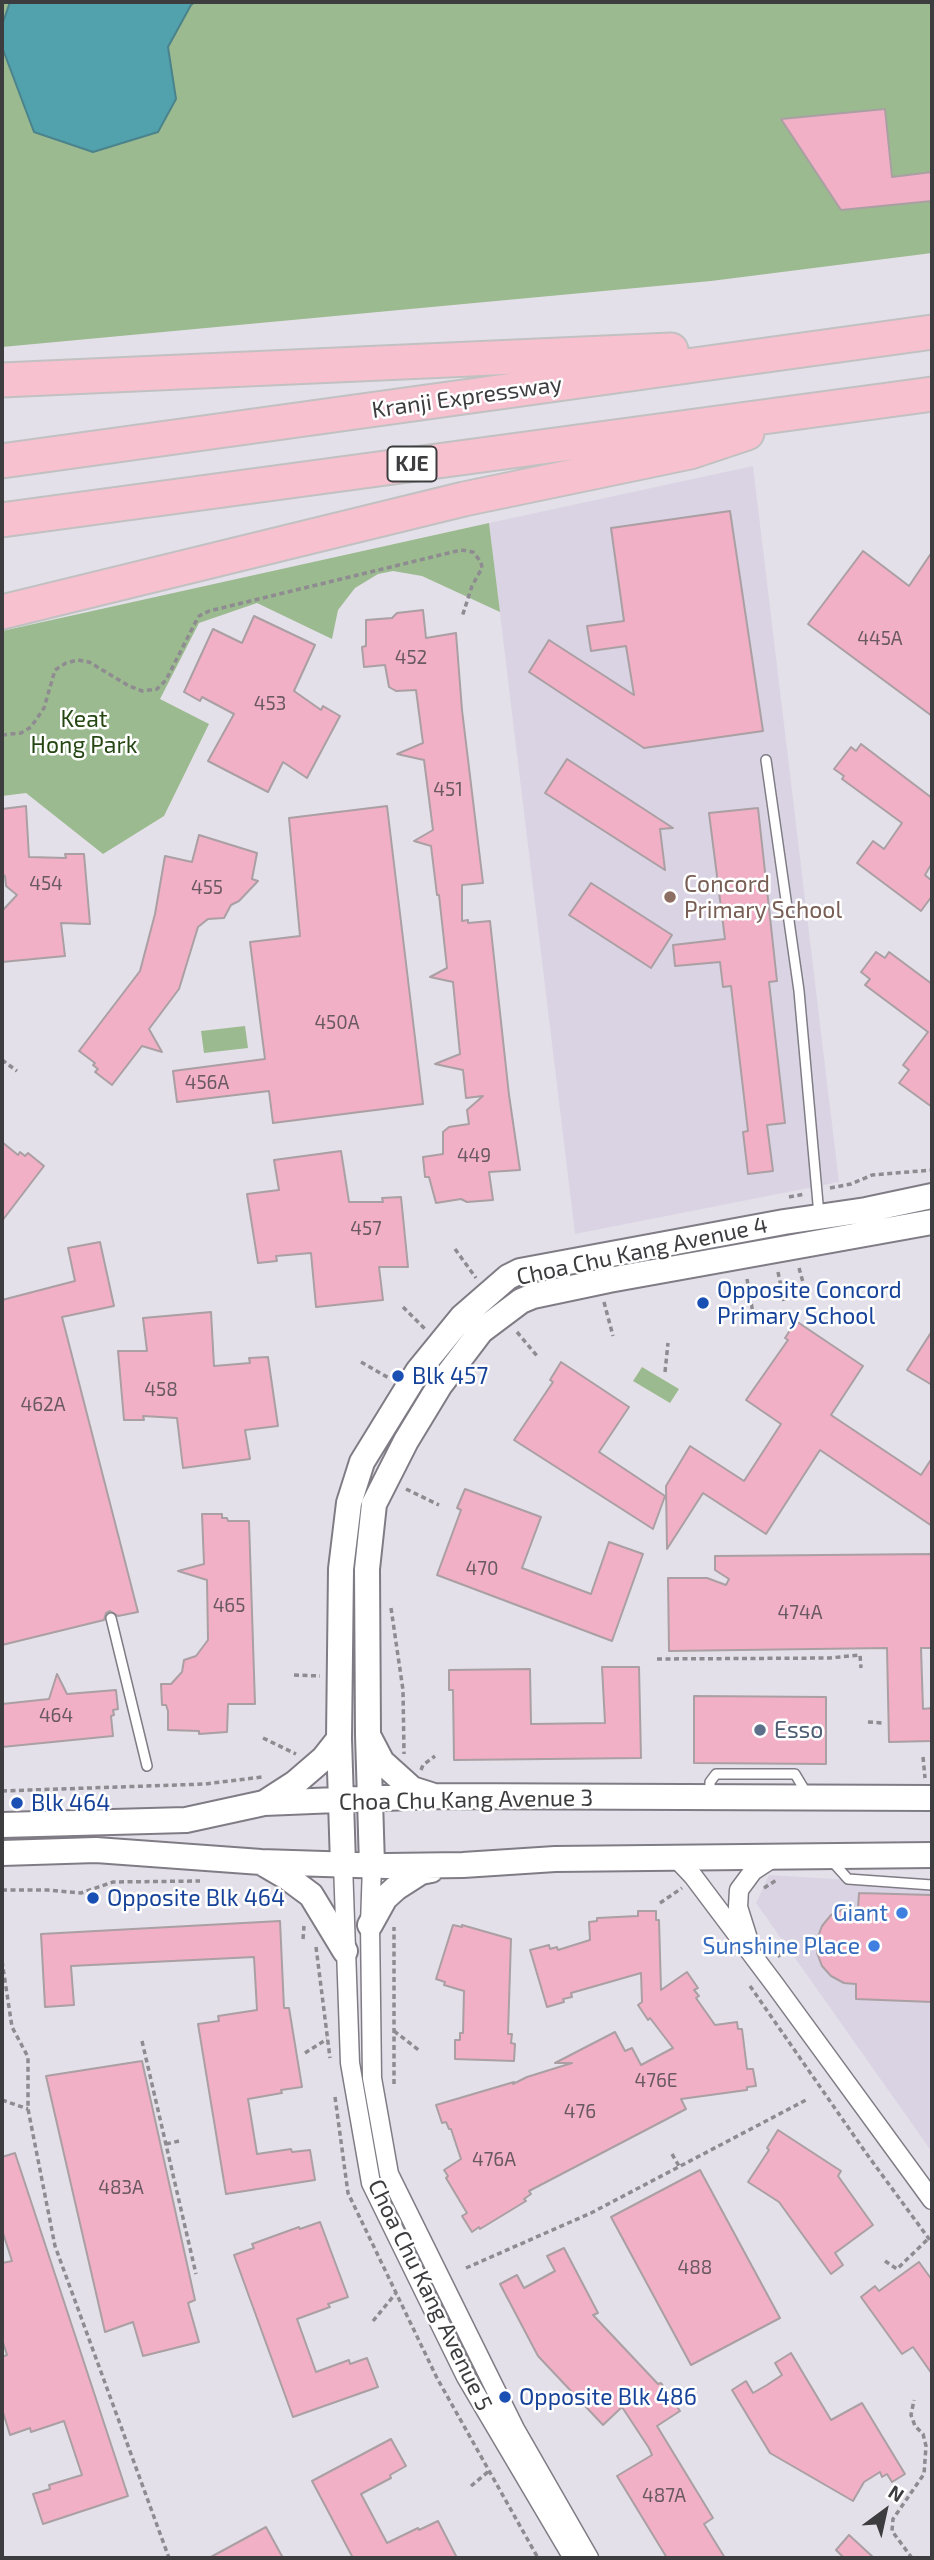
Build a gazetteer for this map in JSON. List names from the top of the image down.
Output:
{
  "streets": {
    "highway": ["Kranji Expressway", "KJE"],
    "street": ["Choa Chu Kang Avenue 4", "Choa Chu Kang Avenue 3", "Choa Chu Kang Avenue 5"]
  },
  "crossings": [
    ["Choa Chu Kang Avenue 4", "Choa Chu Kang Avenue 3"],
    ["Choa Chu Kang Avenue 4", "Choa Chu Kang Avenue 5"],
    ["Choa Chu Kang Avenue 3", "Choa Chu Kang Avenue 5"]
  ],
  "parks": ["Keat Hong Park"],
  "places": [
    "Concord Primary School",
    "Opposite Concord Primary School",
    "Blk 457",
    "Esso",
    "Blk 464",
    "Opposite Blk 464",
    "Giant",
    "Sunshine Place",
    "Opposite Blk 486"
  ],
  "house_numbers": [
    "445A",
    "452",
    "453",
    "451",
    "454",
    "455",
    "450A",
    "456A",
    "449",
    "457",
    "458",
    "462A",
    "470",
    "465",
    "474A",
    "464",
    "476E",
    "476",
    "476A",
    "483A",
    "488",
    "487A"
  ],
  "north": "top right"
}
